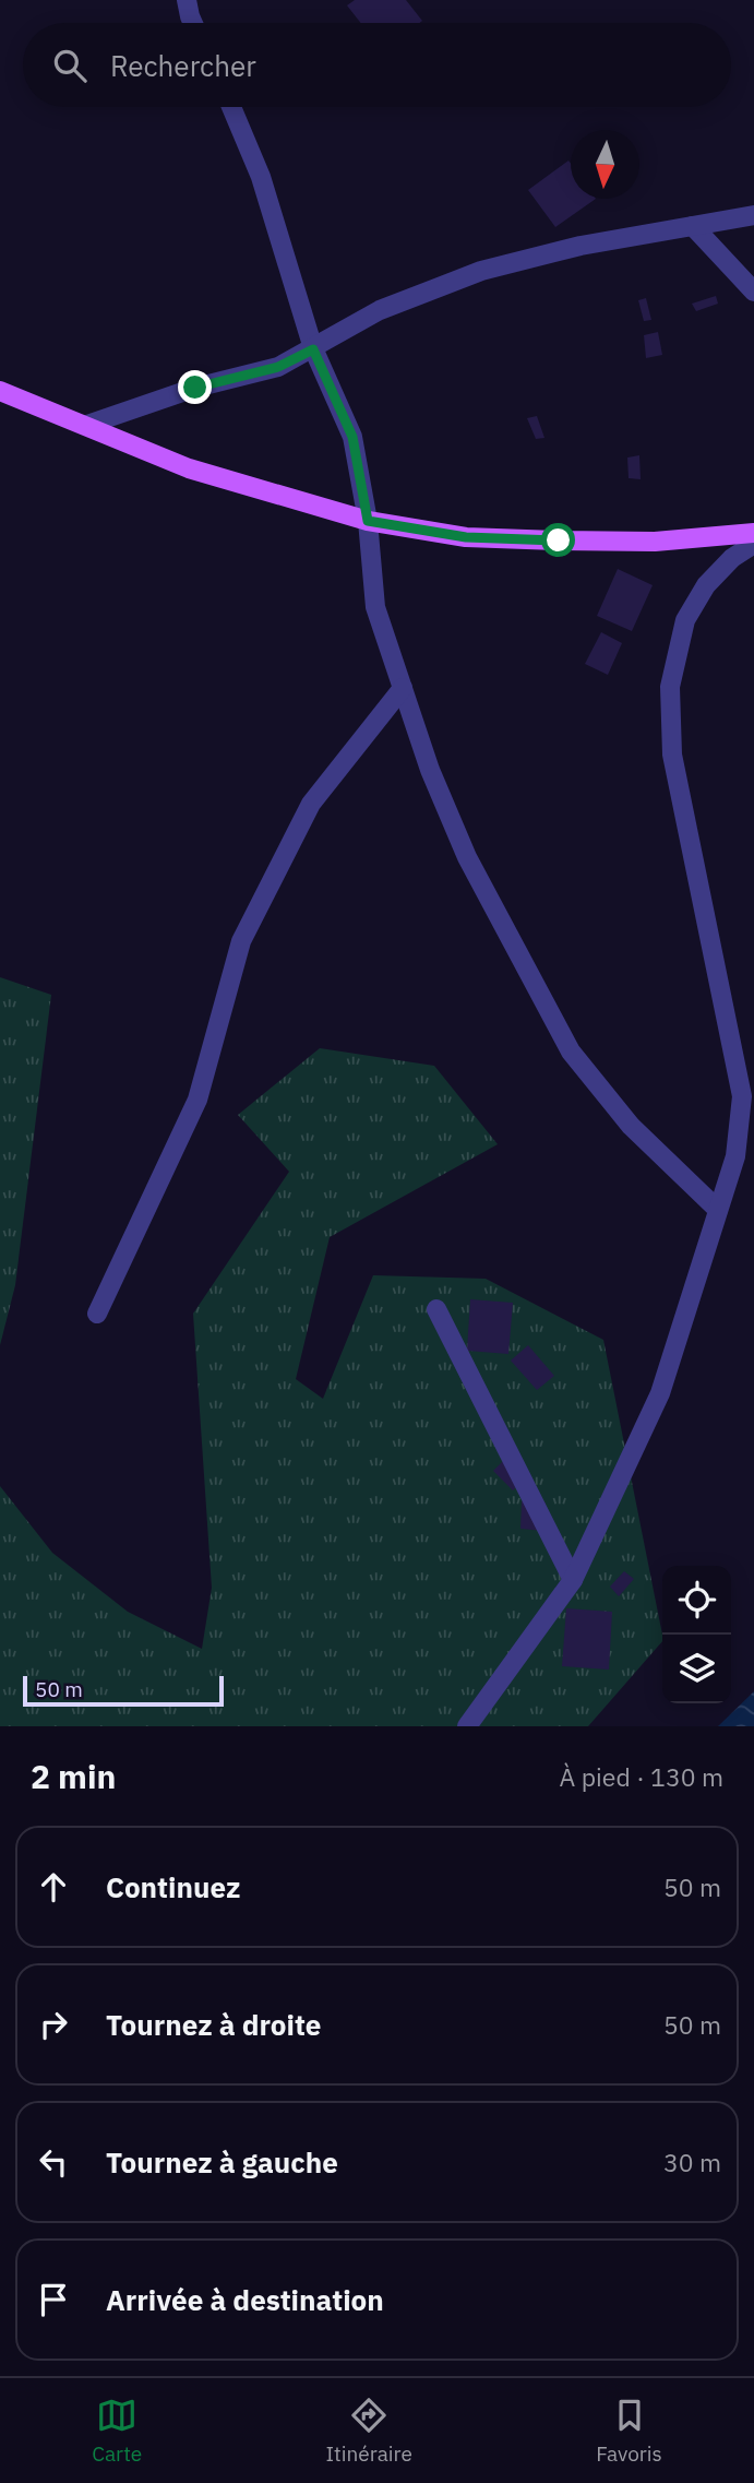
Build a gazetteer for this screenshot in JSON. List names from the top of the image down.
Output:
{
  "scale_bar": "50 m",
  "north": "bottom",
  "page": {
    "search": "Rechercher",
    "scale": "50 m",
    "heading": ["2 min", "À pied · 130 m"],
    "list": [
      ["Continuez", "50 m"],
      ["Tournez à droite", "50 m"],
      ["Tournez à gauche", "30 m"],
      "Arrivée à destination"
    ],
    "nav": ["Carte", "Itinéraire", "Favoris"]
  }
}
